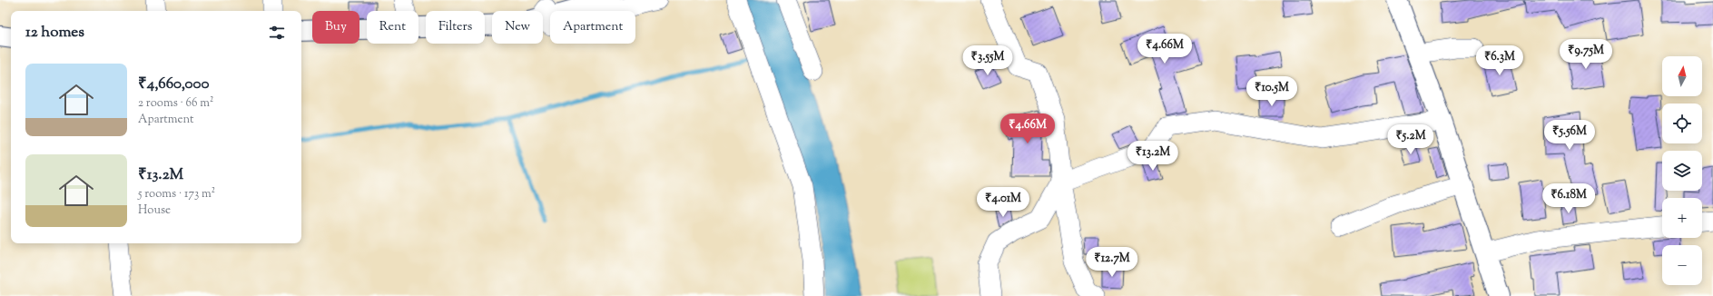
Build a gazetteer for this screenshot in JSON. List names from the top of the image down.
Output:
{
  "north": "top",
  "page": {
    "chip": [
      "Buy",
      "Rent",
      "Filters",
      "New",
      "Apartment"
    ],
    "heading": "12 homes",
    "price": [
      "₹4.66M",
      "₹9.75M",
      "₹3.55M",
      "₹6.3M",
      "₹10.5M",
      "₹4.66M",
      "₹5.56M",
      "₹5.2M",
      "₹13.2M",
      "₹6.18M",
      "₹4.01M",
      "₹12.7M"
    ],
    "list": [
      {
        "name": "₹4,660,000",
        "note": "2 rooms · 66 m² · Apartment"
      },
      {
        "name": "₹13.2M",
        "note": "5 rooms · 173 m² · House"
      }
    ],
    "map_buttons": ["+", "−"]
  }
}
